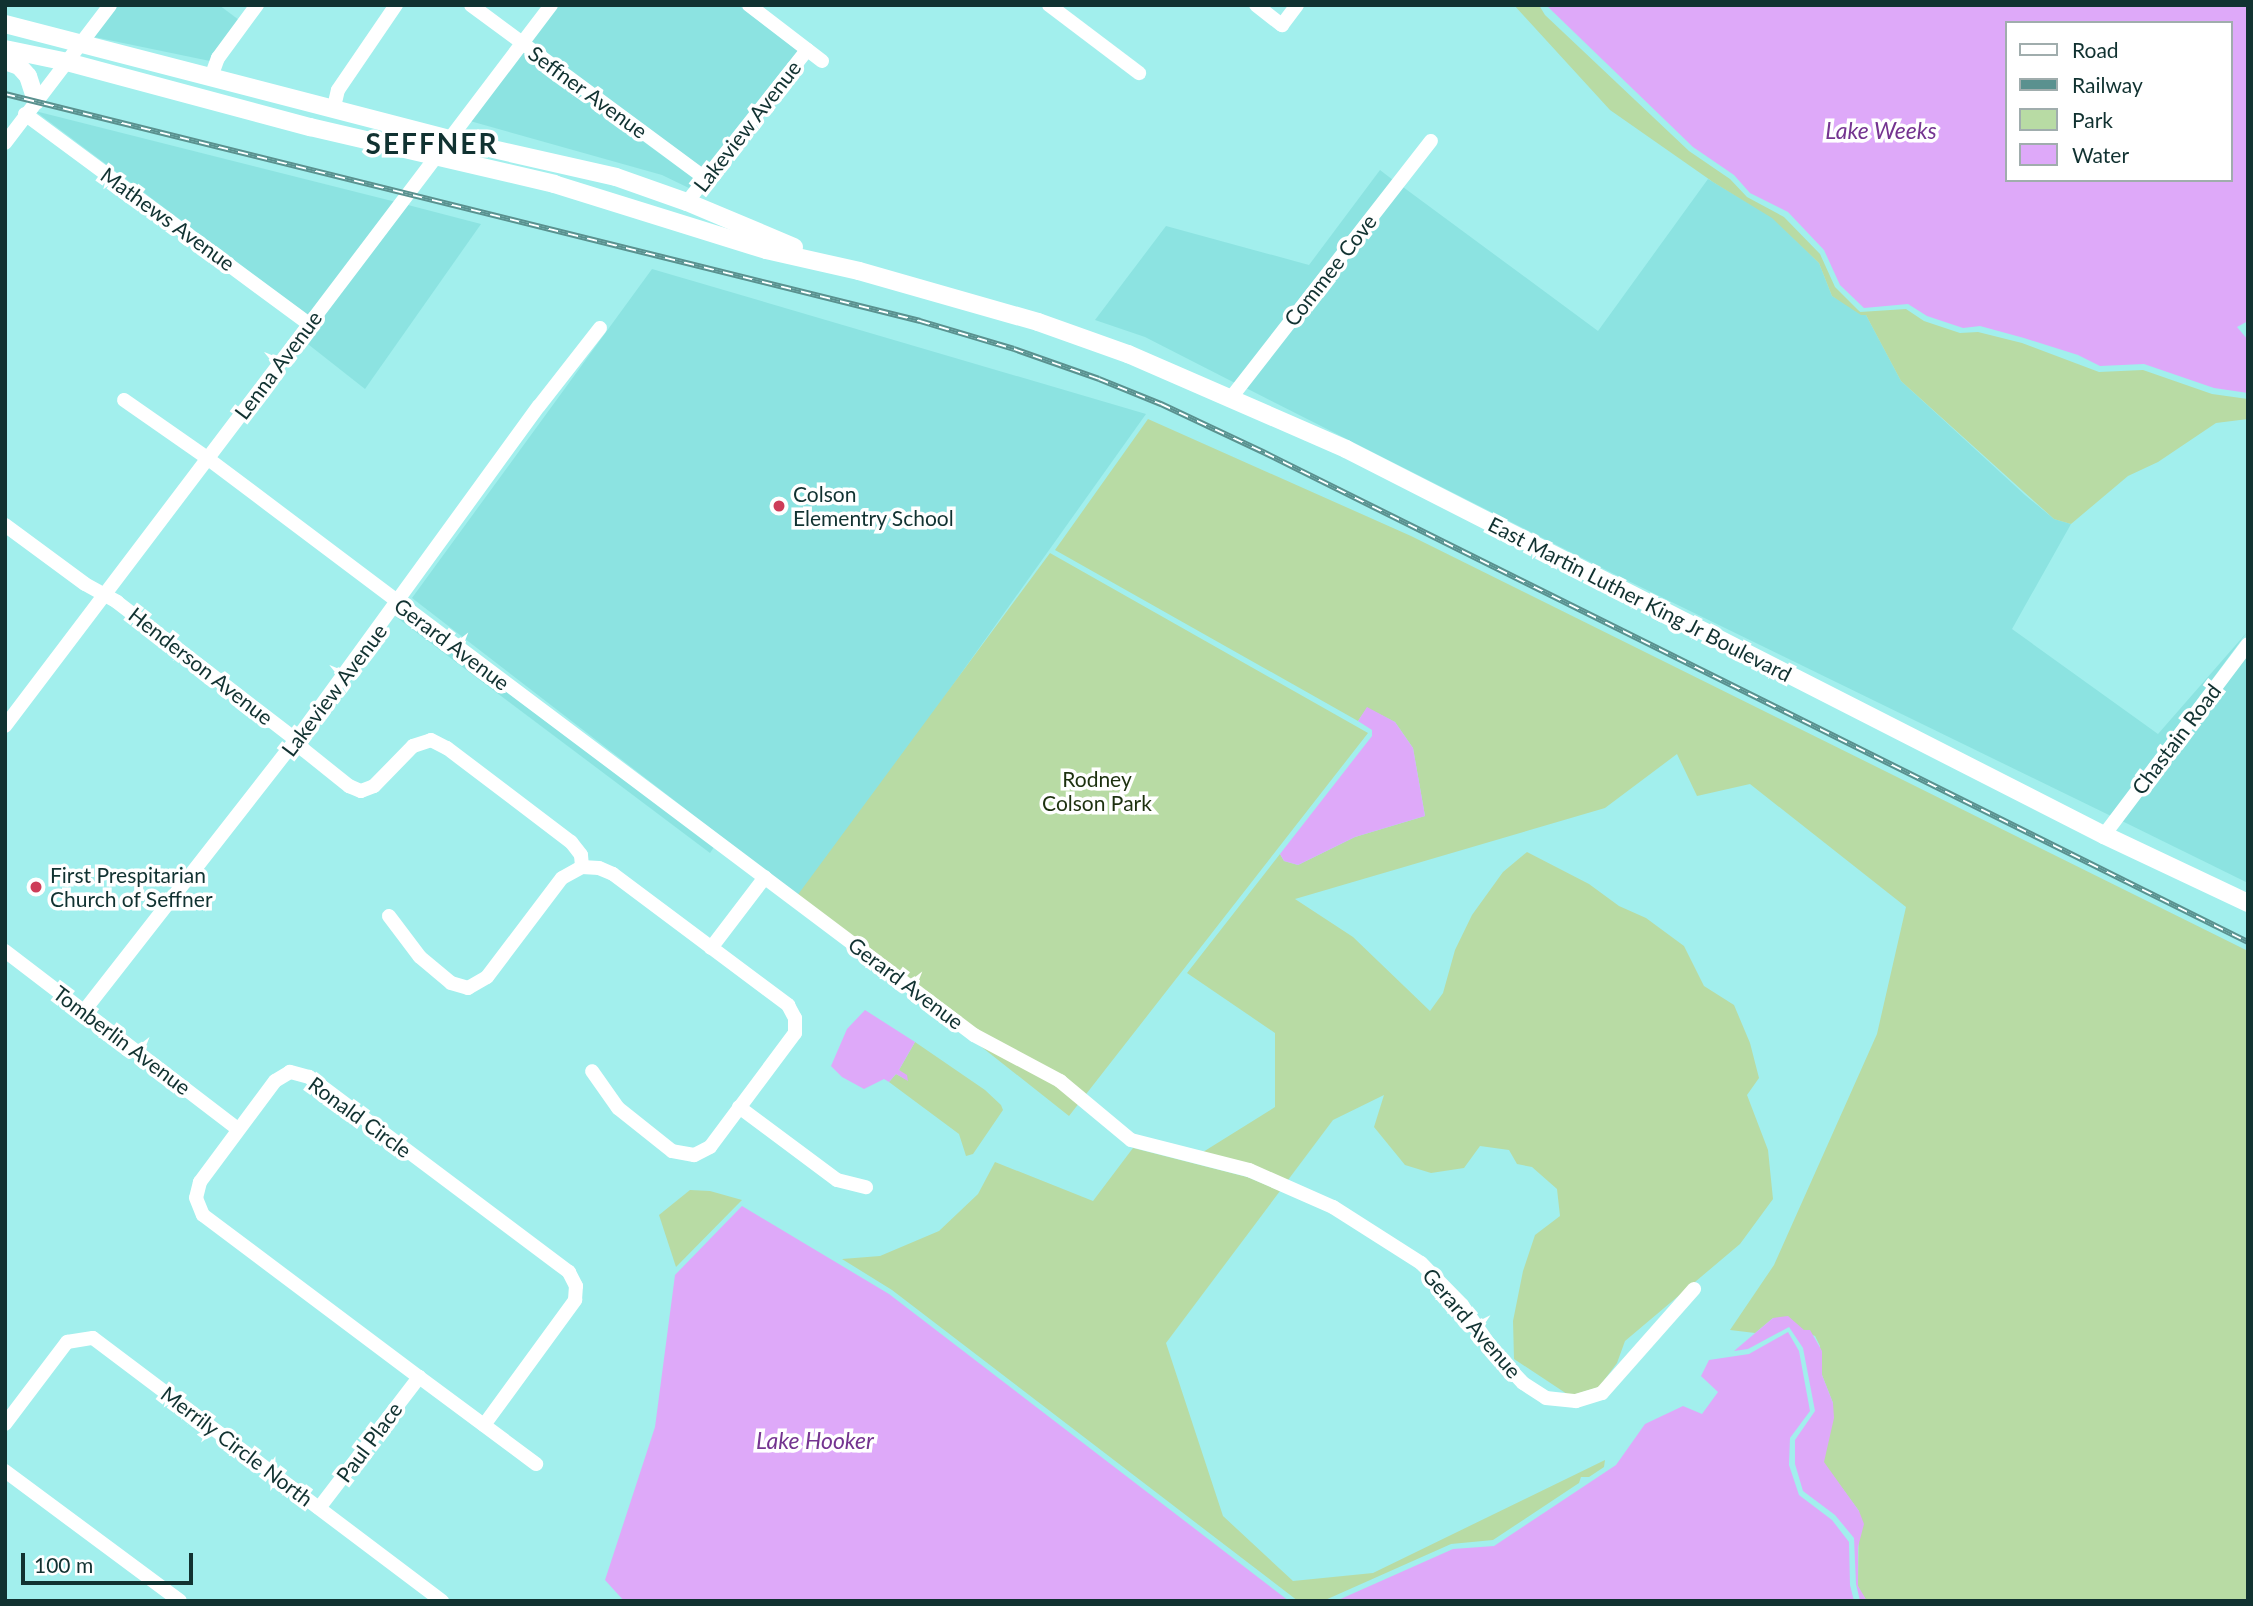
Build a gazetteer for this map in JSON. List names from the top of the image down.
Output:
{
  "streets": {
    "main road": ["East Martin Luther King Jr Boulevard"],
    "street": [
      "Seffner Avenue",
      "Lakeview Avenue",
      "Mathews Avenue",
      "Commee Cove",
      "Lenna Avenue",
      "Gerard Avenue",
      "Henderson Avenue",
      "Chastain Road",
      "Tomberlin Avenue",
      "Ronald Circle",
      "Paul Place",
      "Merrily Circle North"
    ]
  },
  "crossings": [
    ["Seffner Avenue", "Lakeview Avenue"],
    ["Seffner Avenue", "Lenna Avenue"],
    ["Lakeview Avenue", "Gerard Avenue"],
    ["Lakeview Avenue", "Henderson Avenue"],
    ["Lakeview Avenue", "Tomberlin Avenue"],
    ["Mathews Avenue", "Lenna Avenue"],
    ["Commee Cove", "East Martin Luther King Jr Boulevard"],
    ["Lenna Avenue", "Gerard Avenue"],
    ["Lenna Avenue", "Henderson Avenue"],
    ["East Martin Luther King Jr Boulevard", "Chastain Road"],
    ["Tomberlin Avenue", "Ronald Circle"],
    ["Ronald Circle", "Paul Place"],
    ["Paul Place", "Merrily Circle North"]
  ],
  "districts": ["SEFFNER"],
  "water": ["Lake Weeks", "Lake Hooker"],
  "parks": ["Rodney Colson Park"],
  "places": ["Colson Elementry School", "First Prespitarian Church of Seffner"],
  "legend": [
    "Road",
    "Railway",
    "Park",
    "Water"
  ],
  "scale_bar": "100 m"
}
